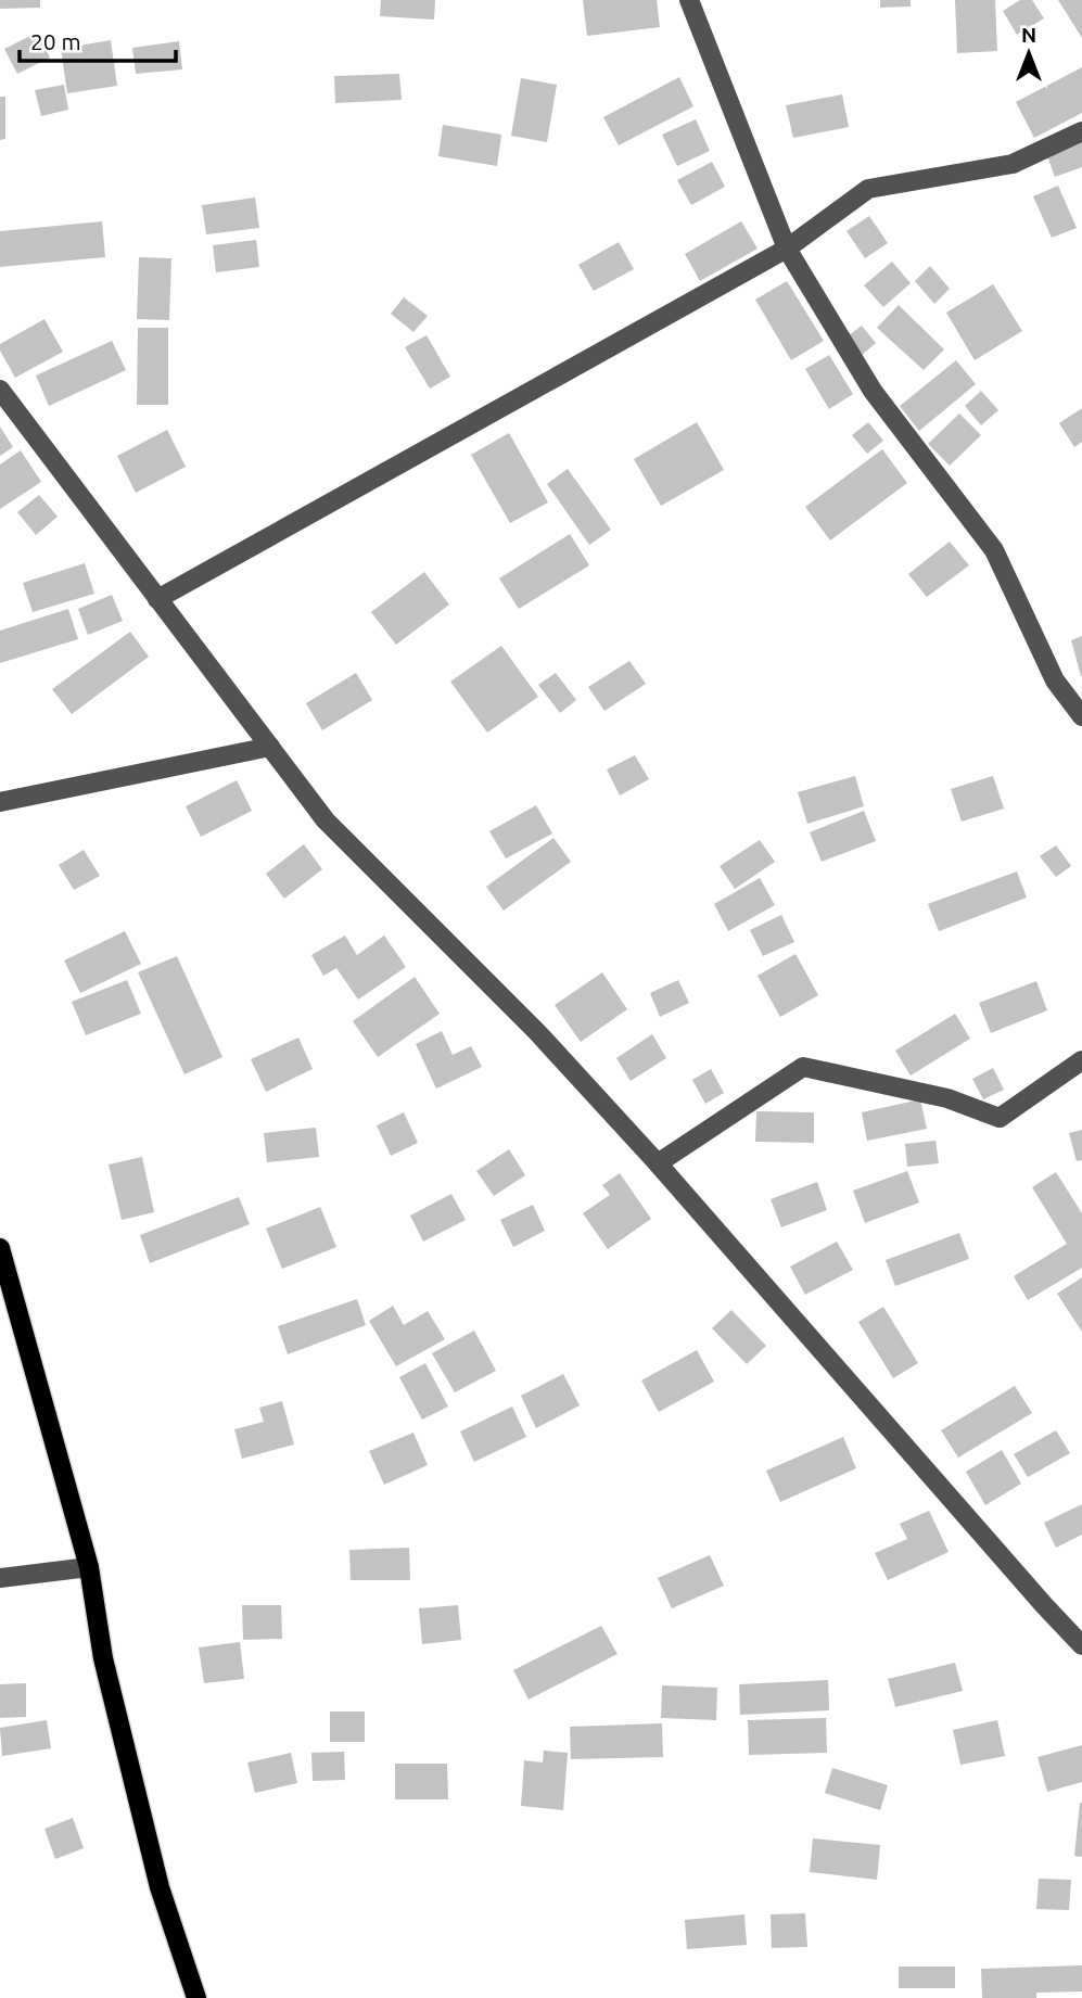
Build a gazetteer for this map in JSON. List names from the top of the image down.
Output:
{
  "scale_bar": "20 m",
  "north": "top"
}
